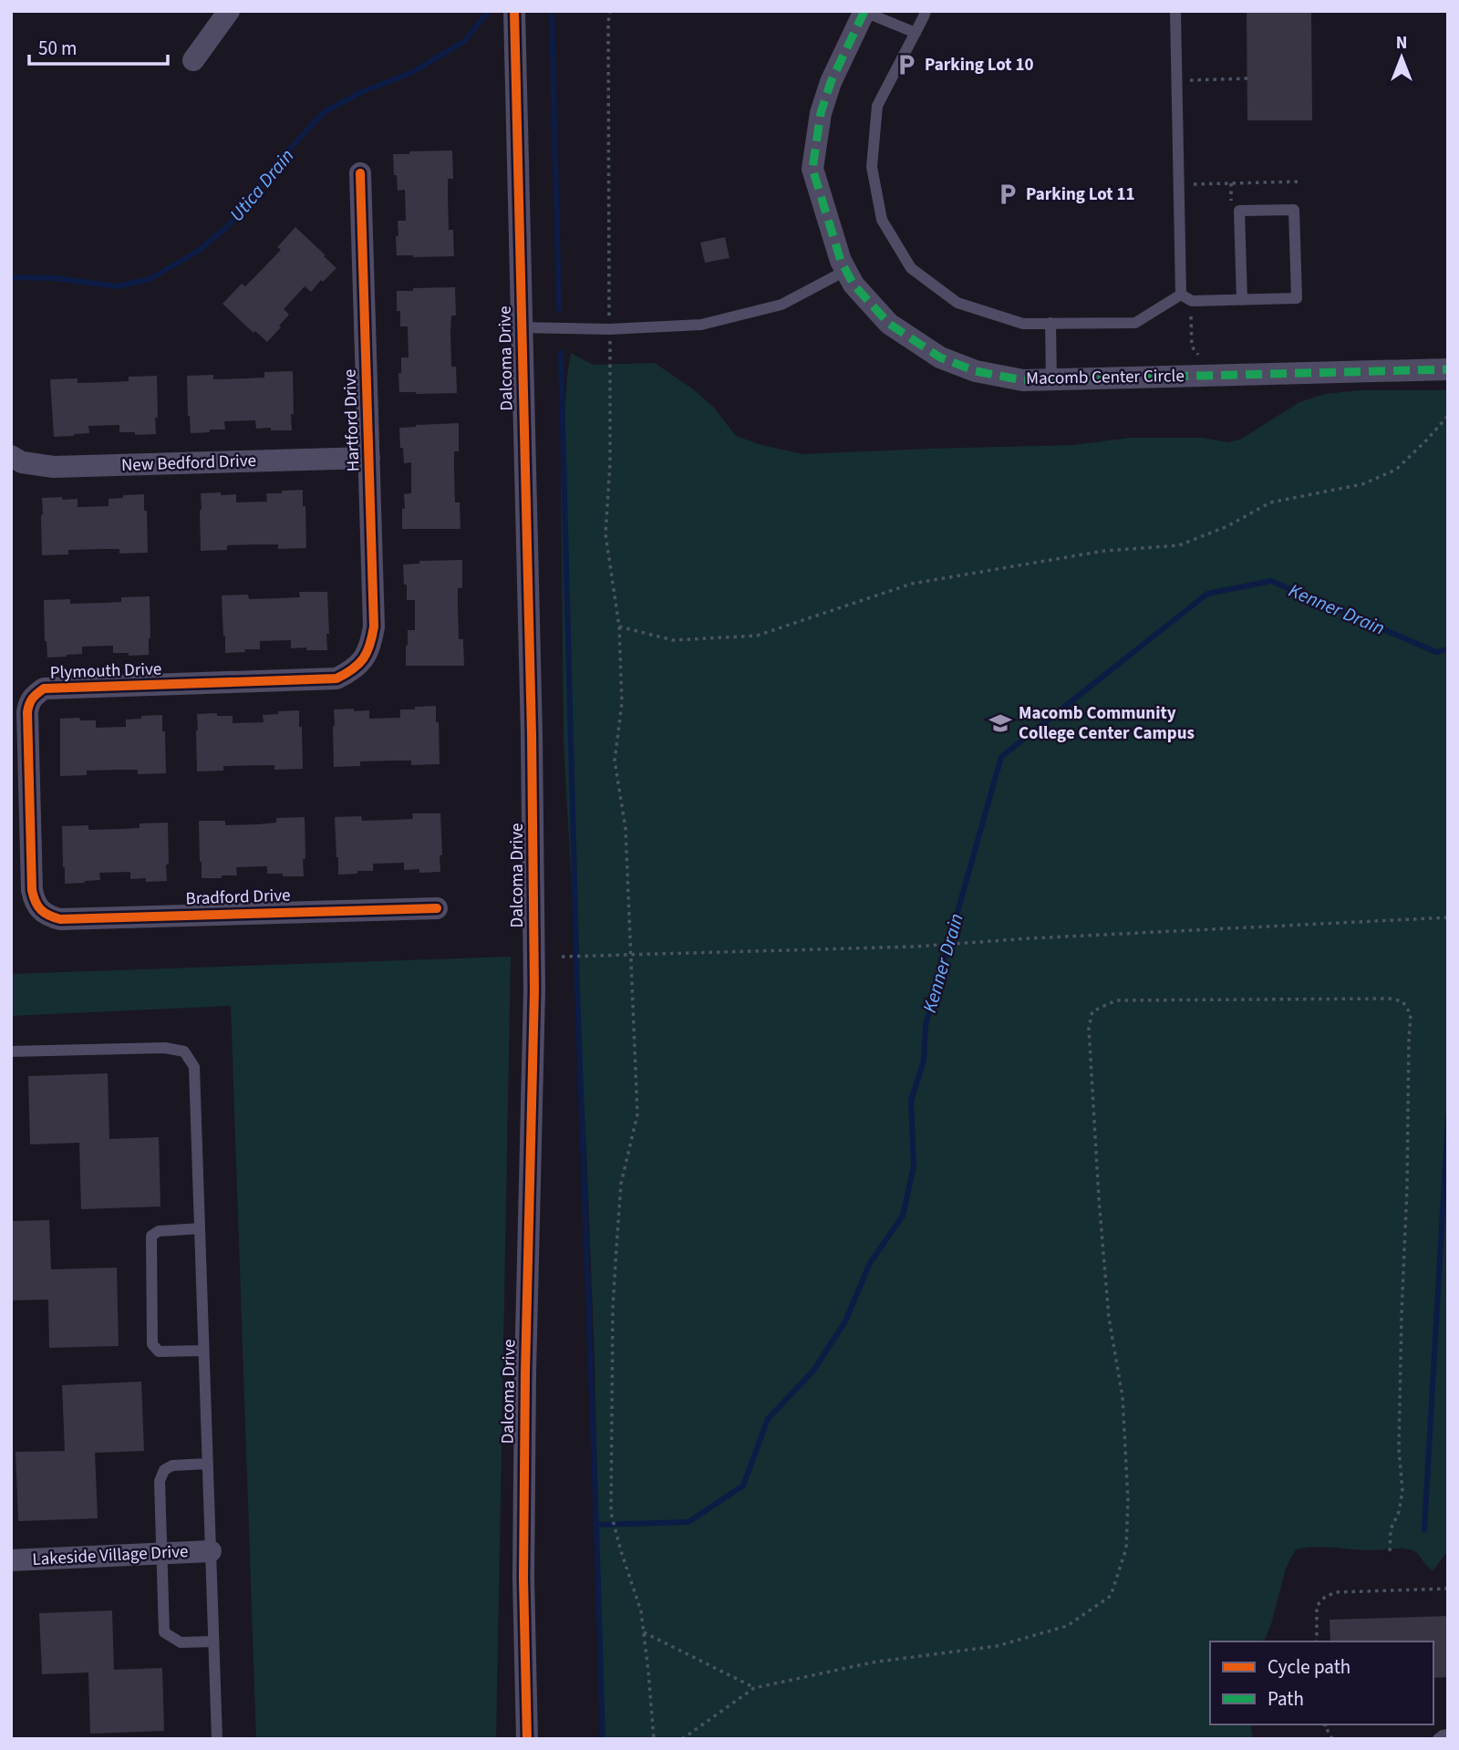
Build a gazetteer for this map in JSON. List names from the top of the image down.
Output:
{
  "streets": {
    "street": [
      "Dalcoma Drive",
      "Macomb Center Circle",
      "Hartford Drive",
      "New Bedford Drive",
      "Plymouth Drive",
      "Bradford Drive",
      "Lakeside Village Drive"
    ]
  },
  "crossings": [
    ["Hartford Drive", "New Bedford Drive"],
    ["Hartford Drive", "Plymouth Drive"],
    ["Plymouth Drive", "Bradford Drive"]
  ],
  "water": ["Utica Drain", "Kenner Drain"],
  "places": {
    "parking": ["Parking Lot 10", "Parking Lot 11"],
    "school or university": ["Macomb Community College Center Campus"]
  },
  "legend": ["Cycle path", "Path"],
  "scale_bar": "50 m",
  "north": "top"
}
